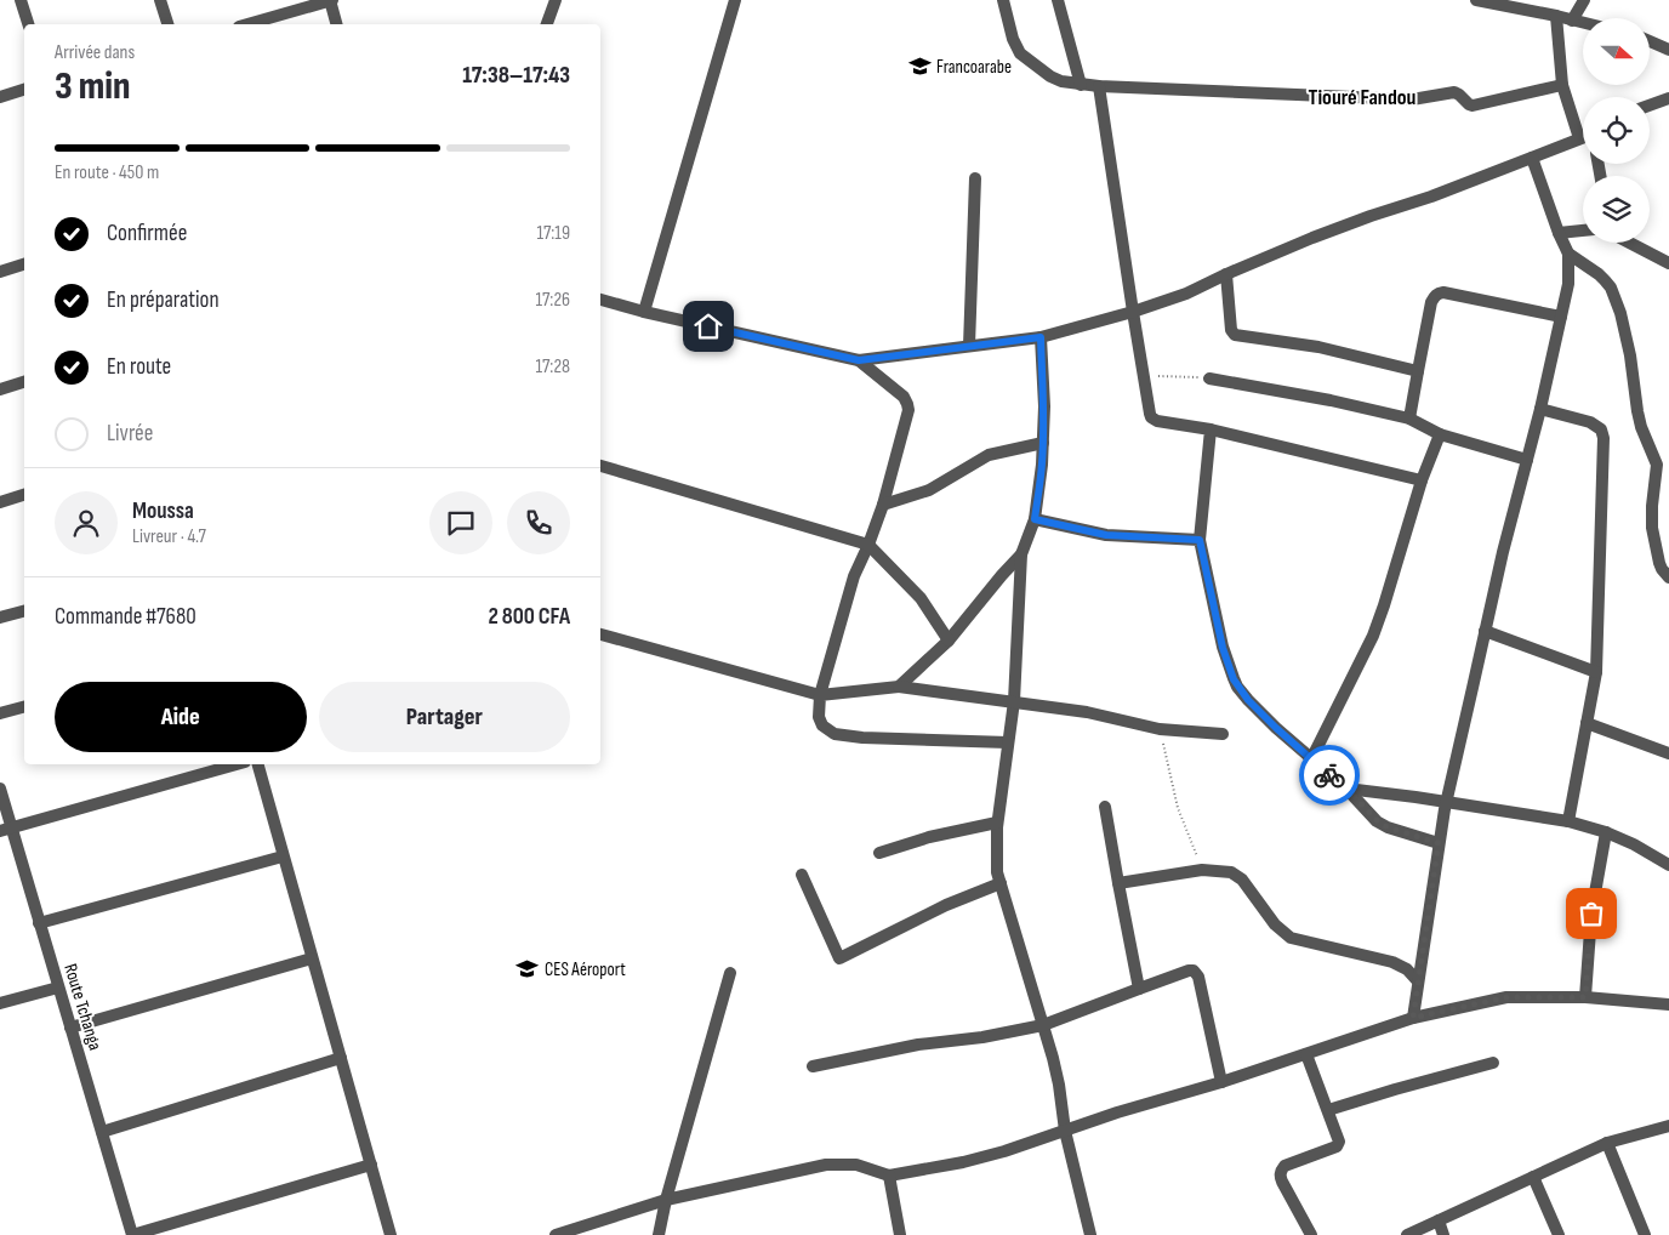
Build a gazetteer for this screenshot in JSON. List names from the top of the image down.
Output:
{
  "streets": {
    "street": ["Route Tchanga"]
  },
  "districts": ["Tiouré Fandou"],
  "places": {
    "school or university": ["Francoarabe", "CES Aéroport"]
  },
  "north": "right",
  "page": {
    "heading": ["3 min", "Arrivée dans", "17:38–17:43"],
    "panel": [
      "Moussa",
      "Livreur · 4.7",
      "Commande #7680",
      "2 800 CFA"
    ],
    "bar": "En route · 450 m",
    "list": [
      ["Confirmée", "17:19"],
      ["En préparation", "17:26"],
      ["En route", "17:28"],
      "Livrée"
    ],
    "buttons": ["Aide", "Partager"]
  }
}
